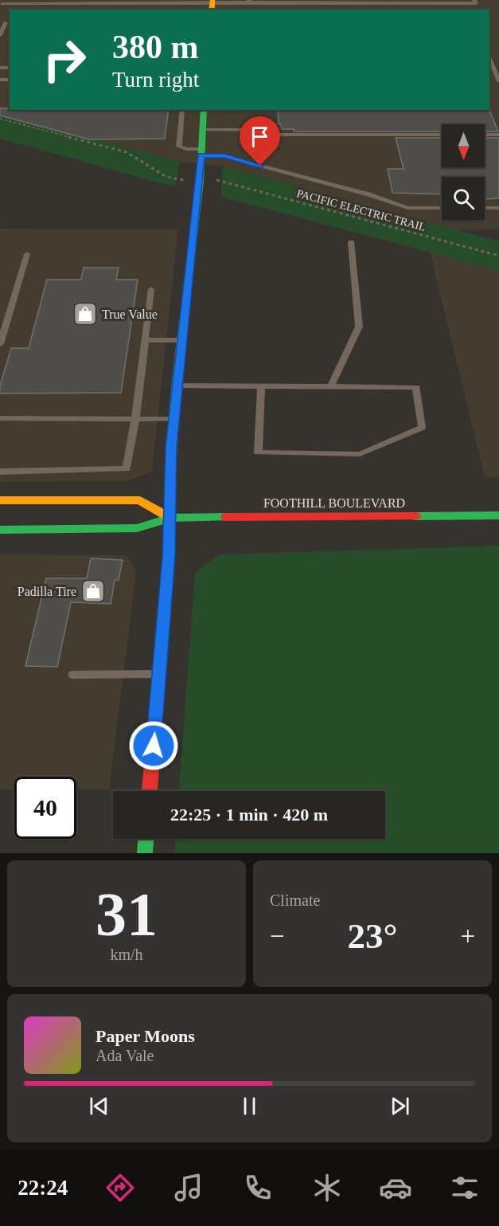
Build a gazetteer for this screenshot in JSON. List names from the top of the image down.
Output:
{
  "streets": {
    "street": ["FOOTHILL BOULEVARD"],
    "path": ["PACIFIC ELECTRIC TRAIL"]
  },
  "places": {
    "shop": ["True Value", "Padilla Tire"]
  },
  "north": "bottom",
  "page": {
    "turn": ["380 m", "Turn right"],
    "limit": "40",
    "trip": "22:25 · 1 min · 420 m",
    "tile": [
      ["31", "km/h"],
      "Climate"
    ],
    "heat": ["−", "23°", "+"],
    "song": ["Paper Moons", "Ada Vale"],
    "tabs": "22:24"
  }
}
